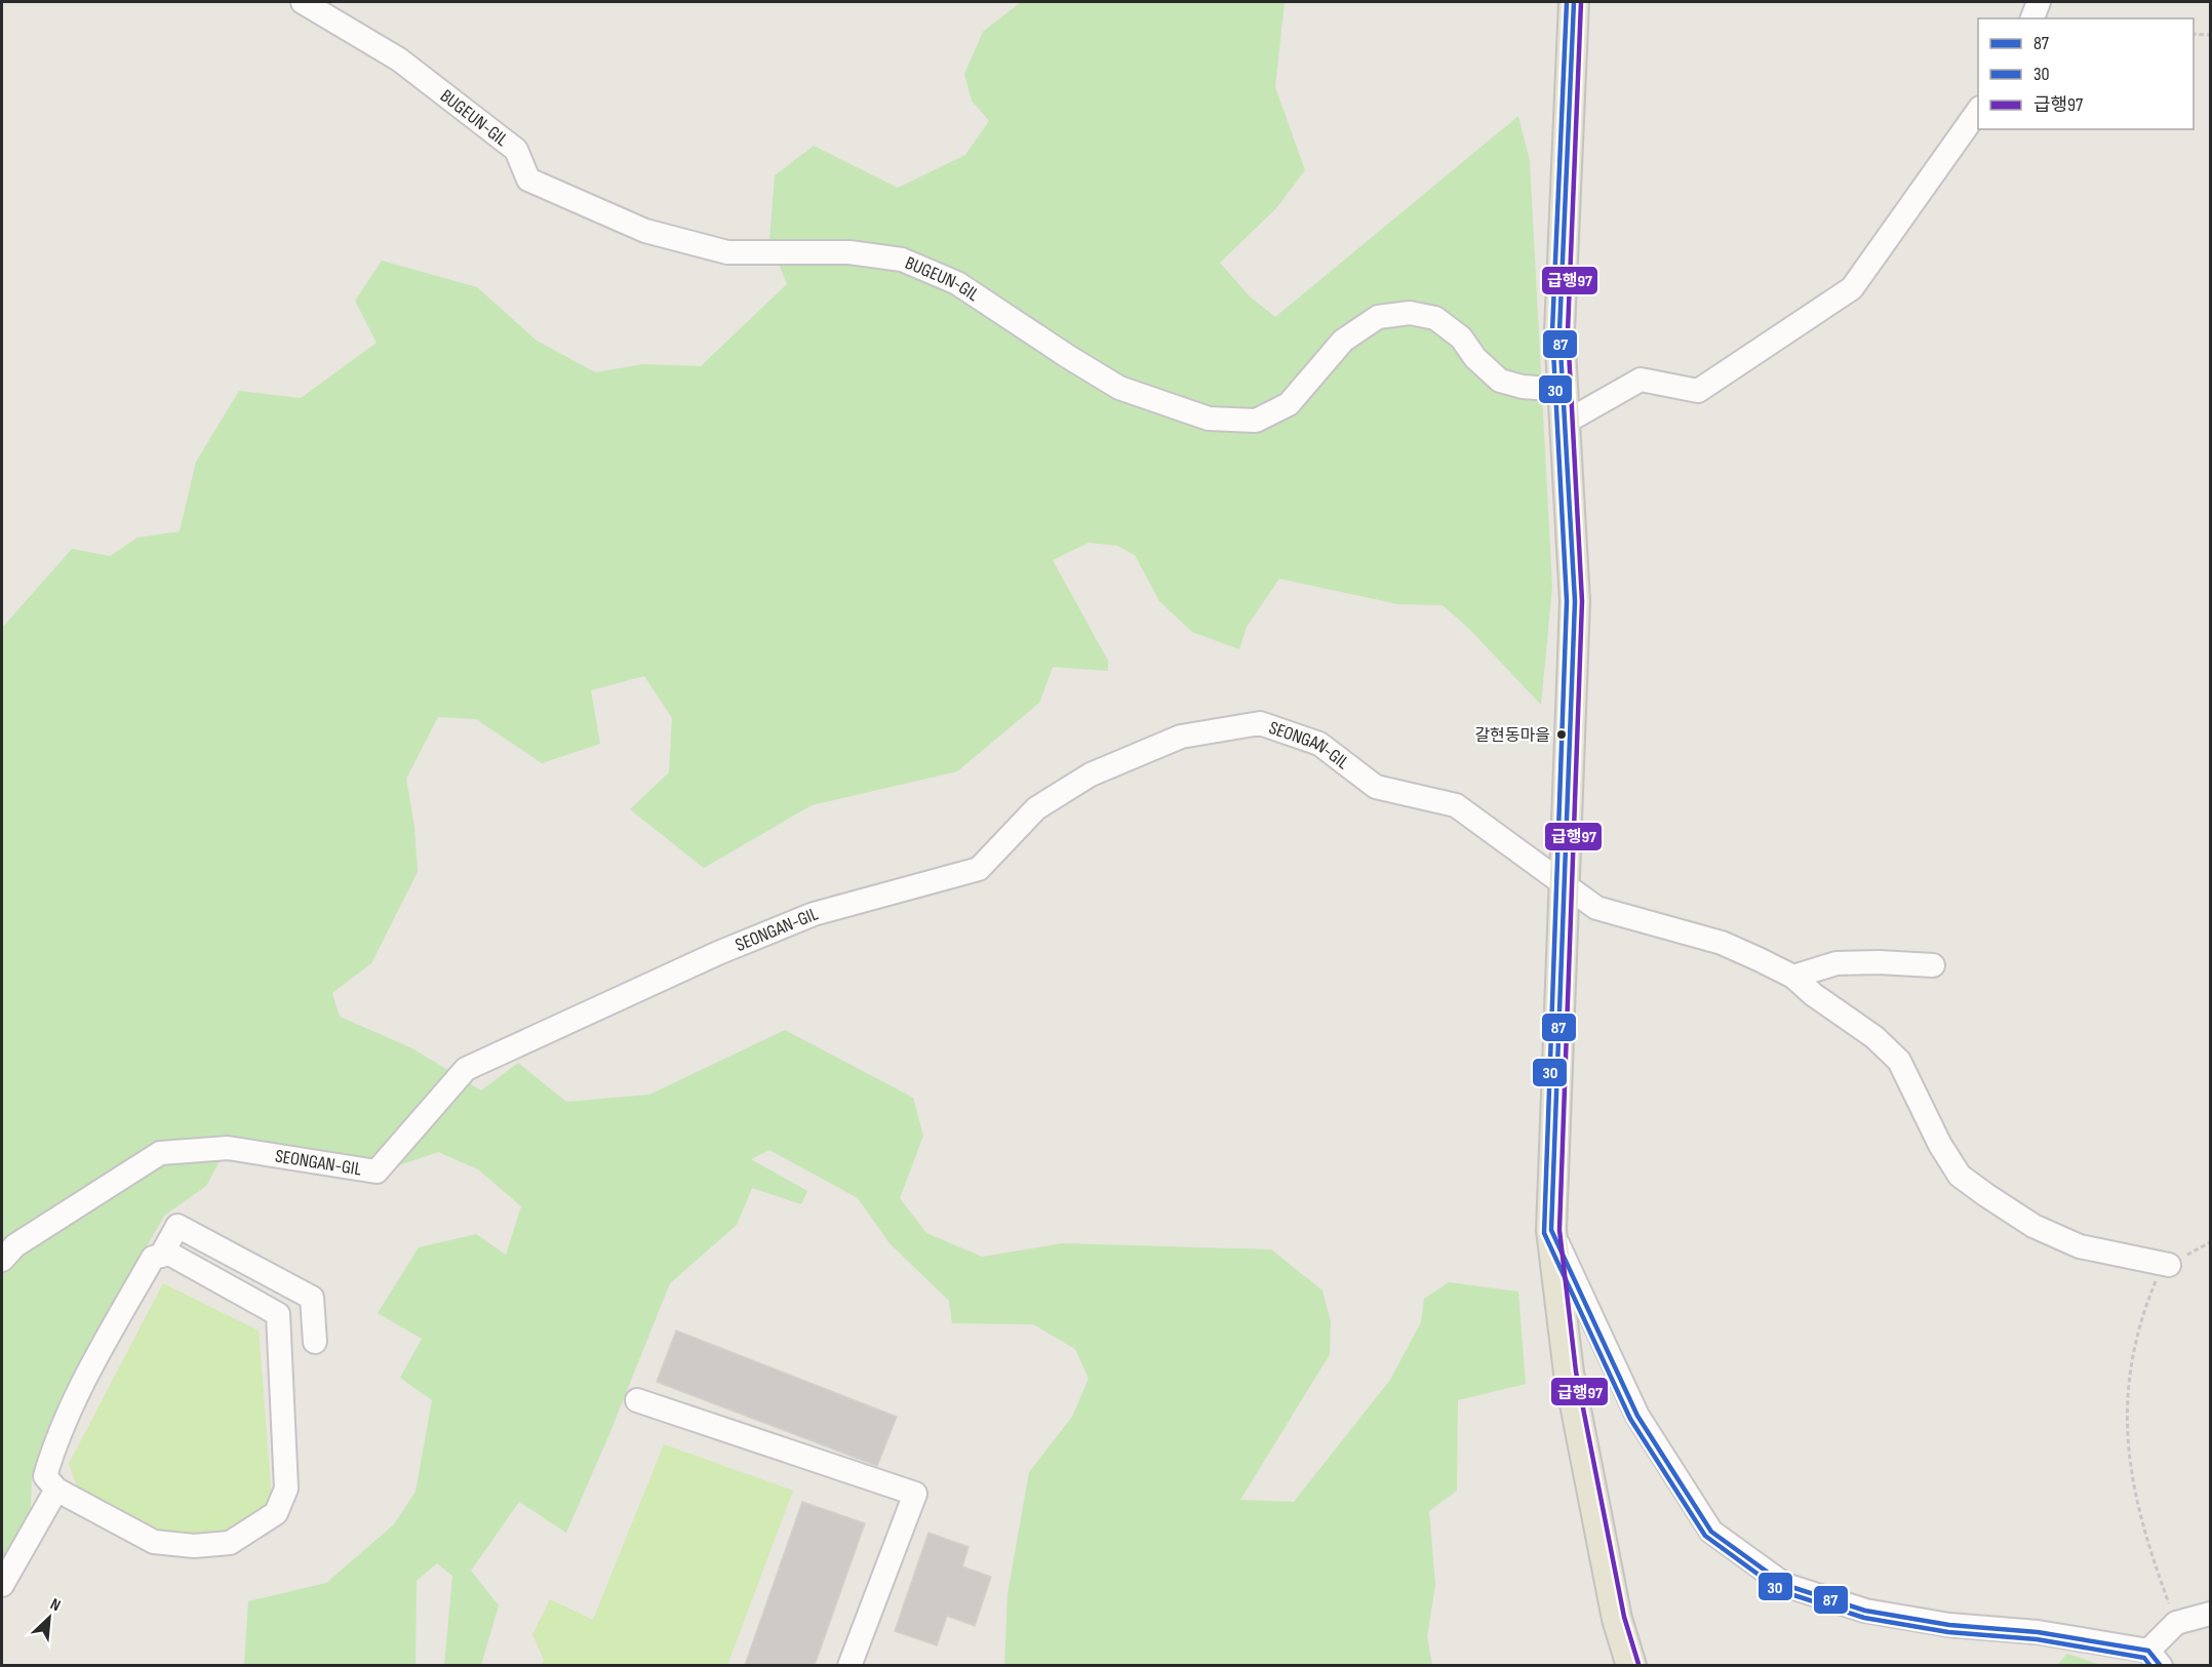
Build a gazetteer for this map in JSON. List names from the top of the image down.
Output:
{
  "streets": {
    "street": ["BUGEUN-GIL", "SEONGAN-GIL"]
  },
  "places": ["갈현동마을"],
  "lines": ["transit line 87", "transit line 30", "transit line 급행97"],
  "legend": ["87", "30", "급행97"],
  "north": "top right"
}
